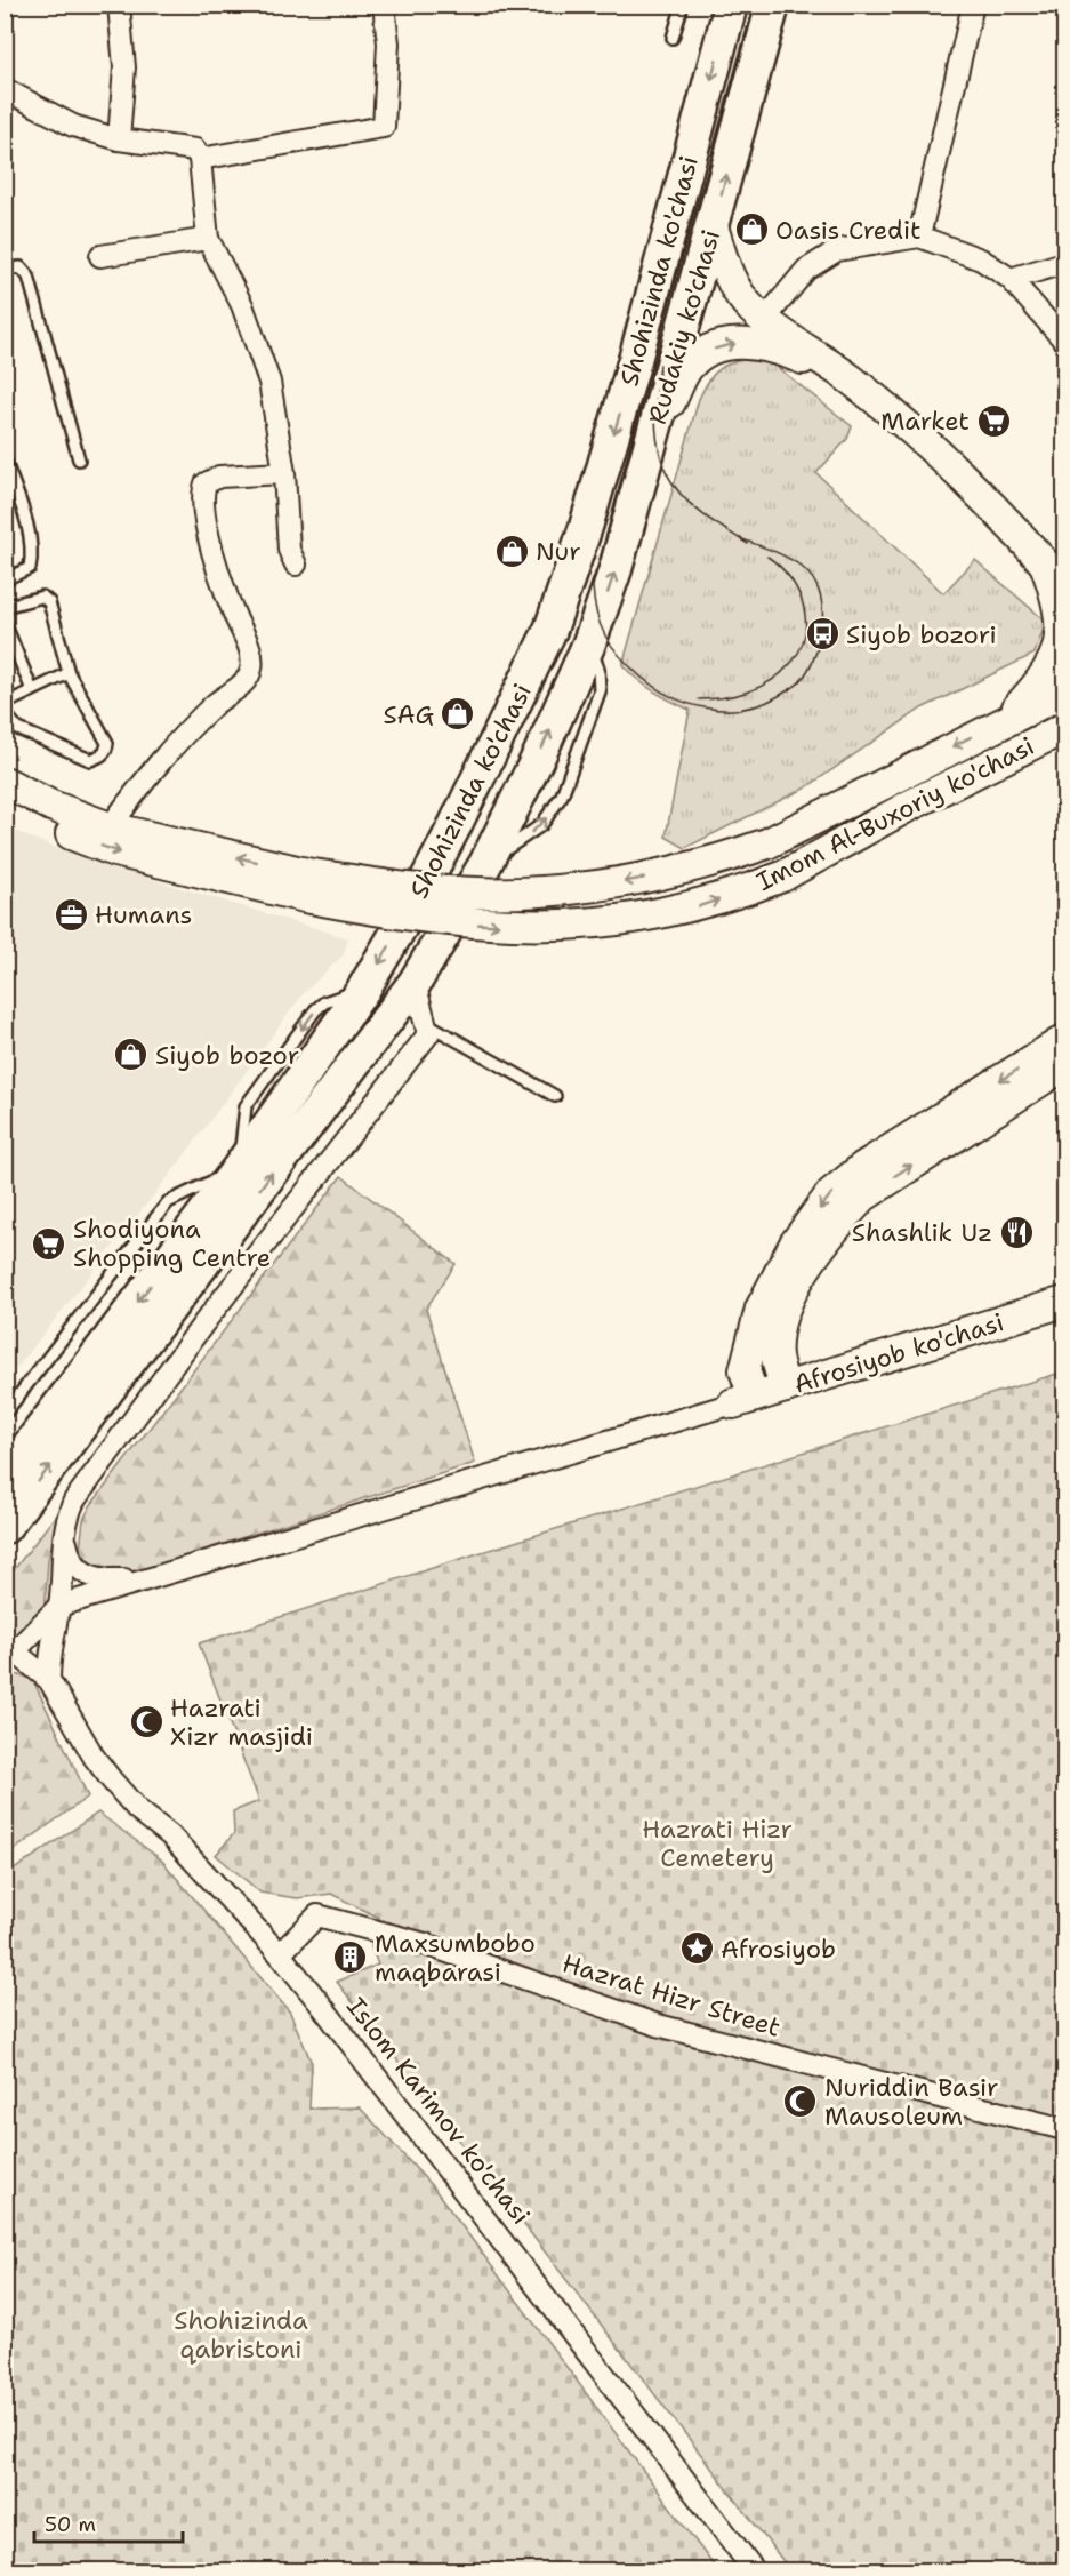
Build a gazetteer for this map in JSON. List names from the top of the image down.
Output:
{
  "streets": {
    "main road": [
      "Shohizinda ko'chasi",
      "Rudakiy ko'chasi",
      "Imom Al-Buxoriy ko'chasi",
      "Afrosiyob ko'chasi"
    ],
    "street": ["Hazrat Hizr Street", "Islom Karimov ko'chasi"]
  },
  "crossings": [
    ["Shohizinda ko'chasi", "Rudakiy ko'chasi"],
    ["Hazrat Hizr Street", "Islom Karimov ko'chasi"]
  ],
  "one_way": ["Rudakiy ko'chasi"],
  "parks": ["Hazrati Hizr Cemetery", "Shohizinda qabristoni"],
  "places": {
    "shop": [
      "Oasis Credit",
      "Nur",
      "SAG",
      "Siyob bozor"
    ],
    "supermarket": ["Market", "Shodiyona Shopping Centre"],
    "bus stop": ["Siyob bozori"],
    "office": ["Humans"],
    "restaurant": ["Shashlik Uz"],
    "mosque": ["Hazrati Xizr masjidi", "Nuriddin Basir Mausoleum"],
    "place": ["Afrosiyob"],
    "building": ["Maxsumbobo maqbarasi"]
  },
  "scale_bar": "50 m"
}
